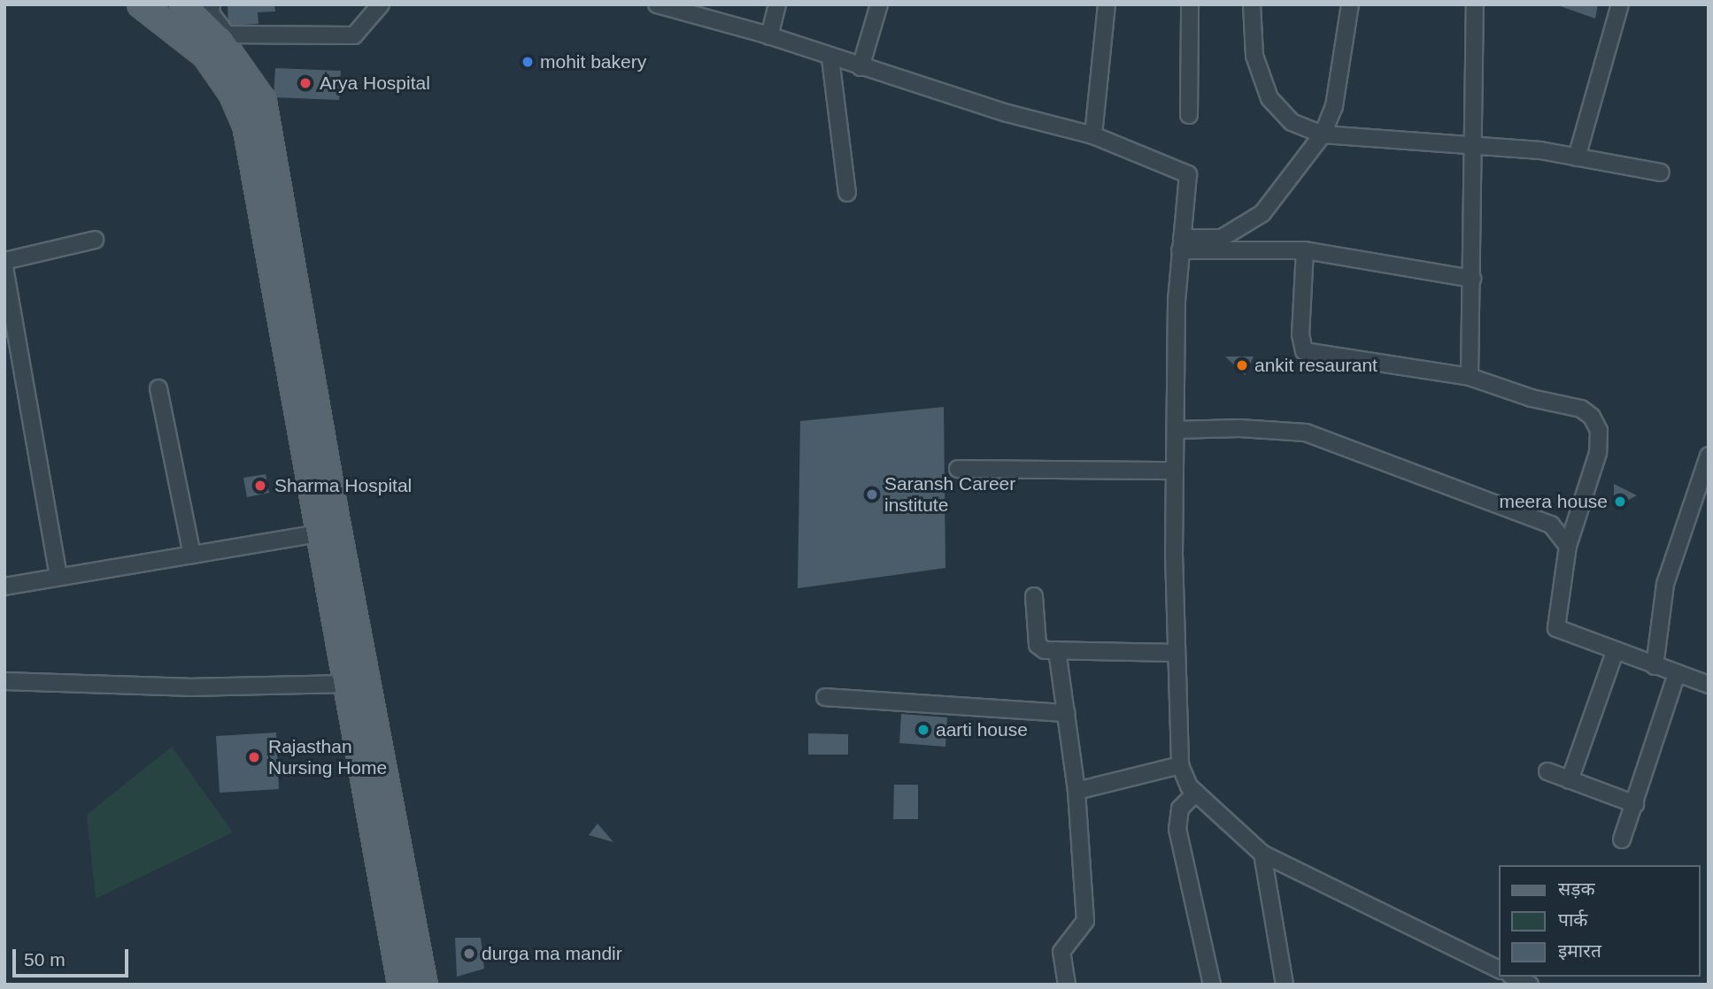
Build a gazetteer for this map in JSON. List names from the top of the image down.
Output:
{
  "places": [
    "mohit bakery",
    "Arya Hospital",
    "ankit resaurant",
    "Sharma Hospital",
    "Saransh Career institute",
    "meera house",
    "aarti house",
    "Rajasthan Nursing Home",
    "durga ma mandir"
  ],
  "legend": ["सड़क", "पार्क", "इमारत"],
  "scale_bar": "50 m"
}
